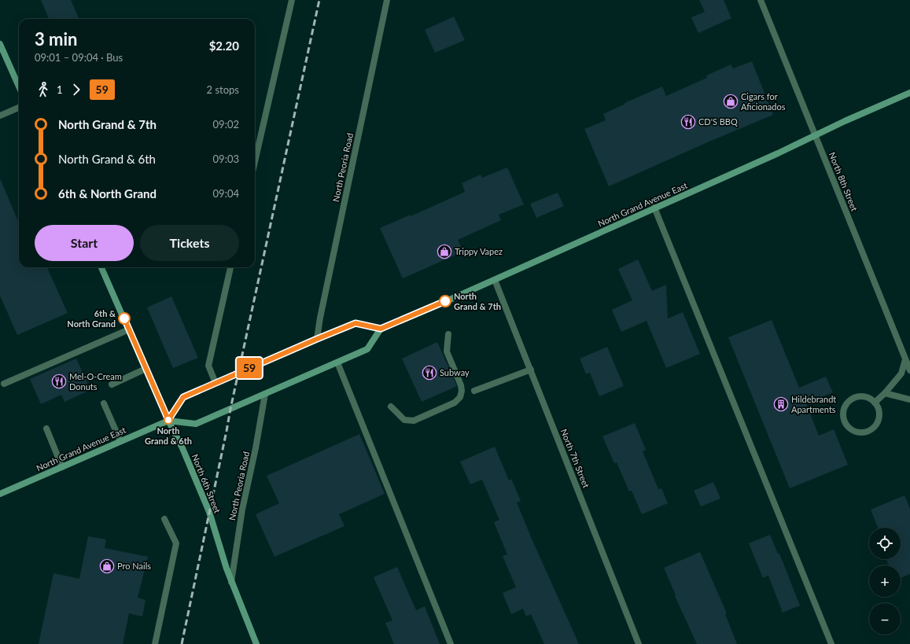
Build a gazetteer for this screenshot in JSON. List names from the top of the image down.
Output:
{
  "streets": {
    "main road": ["North Grand Avenue East", "North 6th Street"],
    "street": ["North Peoria Road", "North 8th Street", "North 7th Street"]
  },
  "crossings": [
    ["North Peoria Road", "North 6th Street"],
    ["North 8th Street", "North Grand Avenue East"],
    ["North Grand Avenue East", "North 7th Street"],
    ["North Grand Avenue East", "North 6th Street"]
  ],
  "places": {
    "shop": ["Cigars for Aficionados", "Trippy Vapez", "Pro Nails"],
    "restaurant": ["CD'S BBQ", "Subway", "Mel-O-Cream Donuts"],
    "other": ["North Grand & 7th", "6th & North Grand", "North Grand & 6th"],
    "building": ["Hildebrandt Apartments"]
  },
  "lines": ["bus line 59"],
  "page": {
    "on_map": "59",
    "heading": ["3 min", "09:01 – 09:04 · Bus", "$2.20"],
    "legs": ["1", "59", "2 stops"],
    "list": [
      {
        "name": "North Grand & 7th",
        "value": "09:02"
      },
      {
        "name": "North Grand & 6th",
        "value": "09:03"
      },
      {
        "name": "6th & North Grand",
        "value": "09:04"
      }
    ],
    "buttons": ["Start", "Tickets"],
    "map_buttons": ["+", "−"]
  }
}
